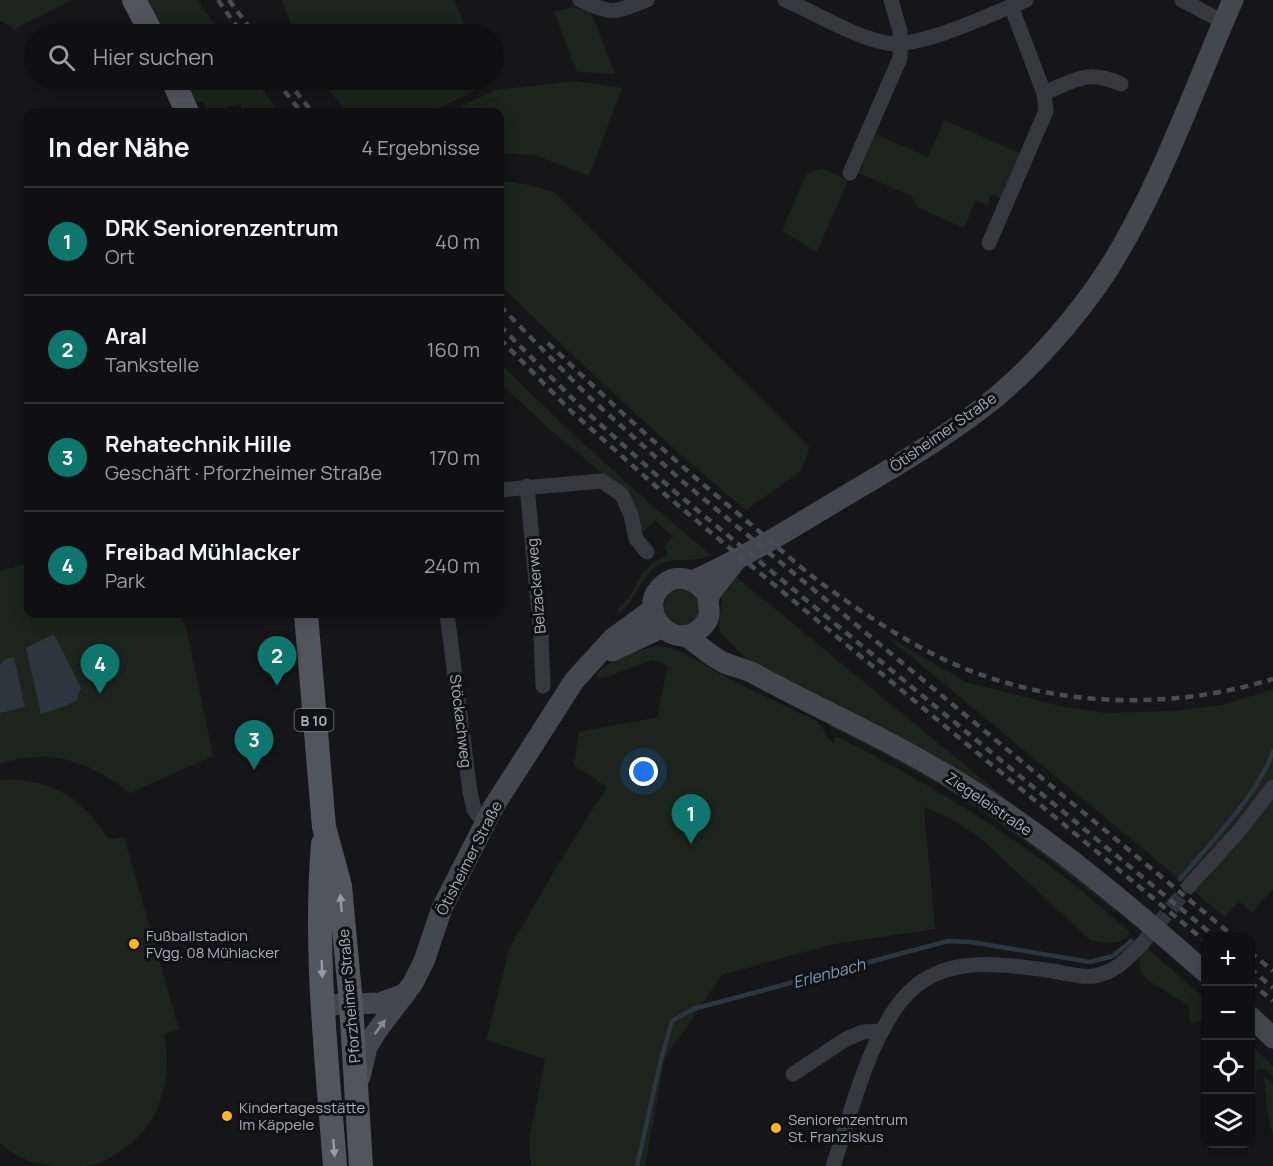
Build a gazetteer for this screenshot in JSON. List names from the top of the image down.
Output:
{
  "streets": {
    "main road": [
      "Ötisheimer Straße",
      "B 10",
      "Ziegeleistraße",
      "Pforzheimer Straße"
    ],
    "street": ["Belzackerweg", "Stöckachweg"]
  },
  "crossings": [
    ["Ötisheimer Straße", "Stöckachweg"],
    ["Ötisheimer Straße", "Ziegeleistraße"],
    ["Ötisheimer Straße", "Pforzheimer Straße"]
  ],
  "water": ["Erlenbach"],
  "places": ["Fußballstadion FVgg. 08 Mühlacker", "Kindertagesstätte Im Käppele", "Seniorenzentrum St. Franziskus"],
  "page": {
    "search": "Hier suchen",
    "heading": ["In der Nähe", "4 Ergebnisse"],
    "list": [
      {
        "mark": "1",
        "name": "DRK Seniorenzentrum",
        "note": "Ort",
        "value": "40 m"
      },
      {
        "mark": "2",
        "name": "Aral",
        "note": "Tankstelle",
        "value": "160 m"
      },
      {
        "mark": "3",
        "name": "Rehatechnik Hille",
        "note": "Geschäft · Pforzheimer Straße",
        "value": "170 m"
      },
      {
        "mark": "4",
        "name": "Freibad Mühlacker",
        "note": "Park",
        "value": "240 m"
      }
    ],
    "pins": [
      "2",
      "4",
      "3",
      "1"
    ],
    "map_buttons": ["+", "−"]
  }
}
